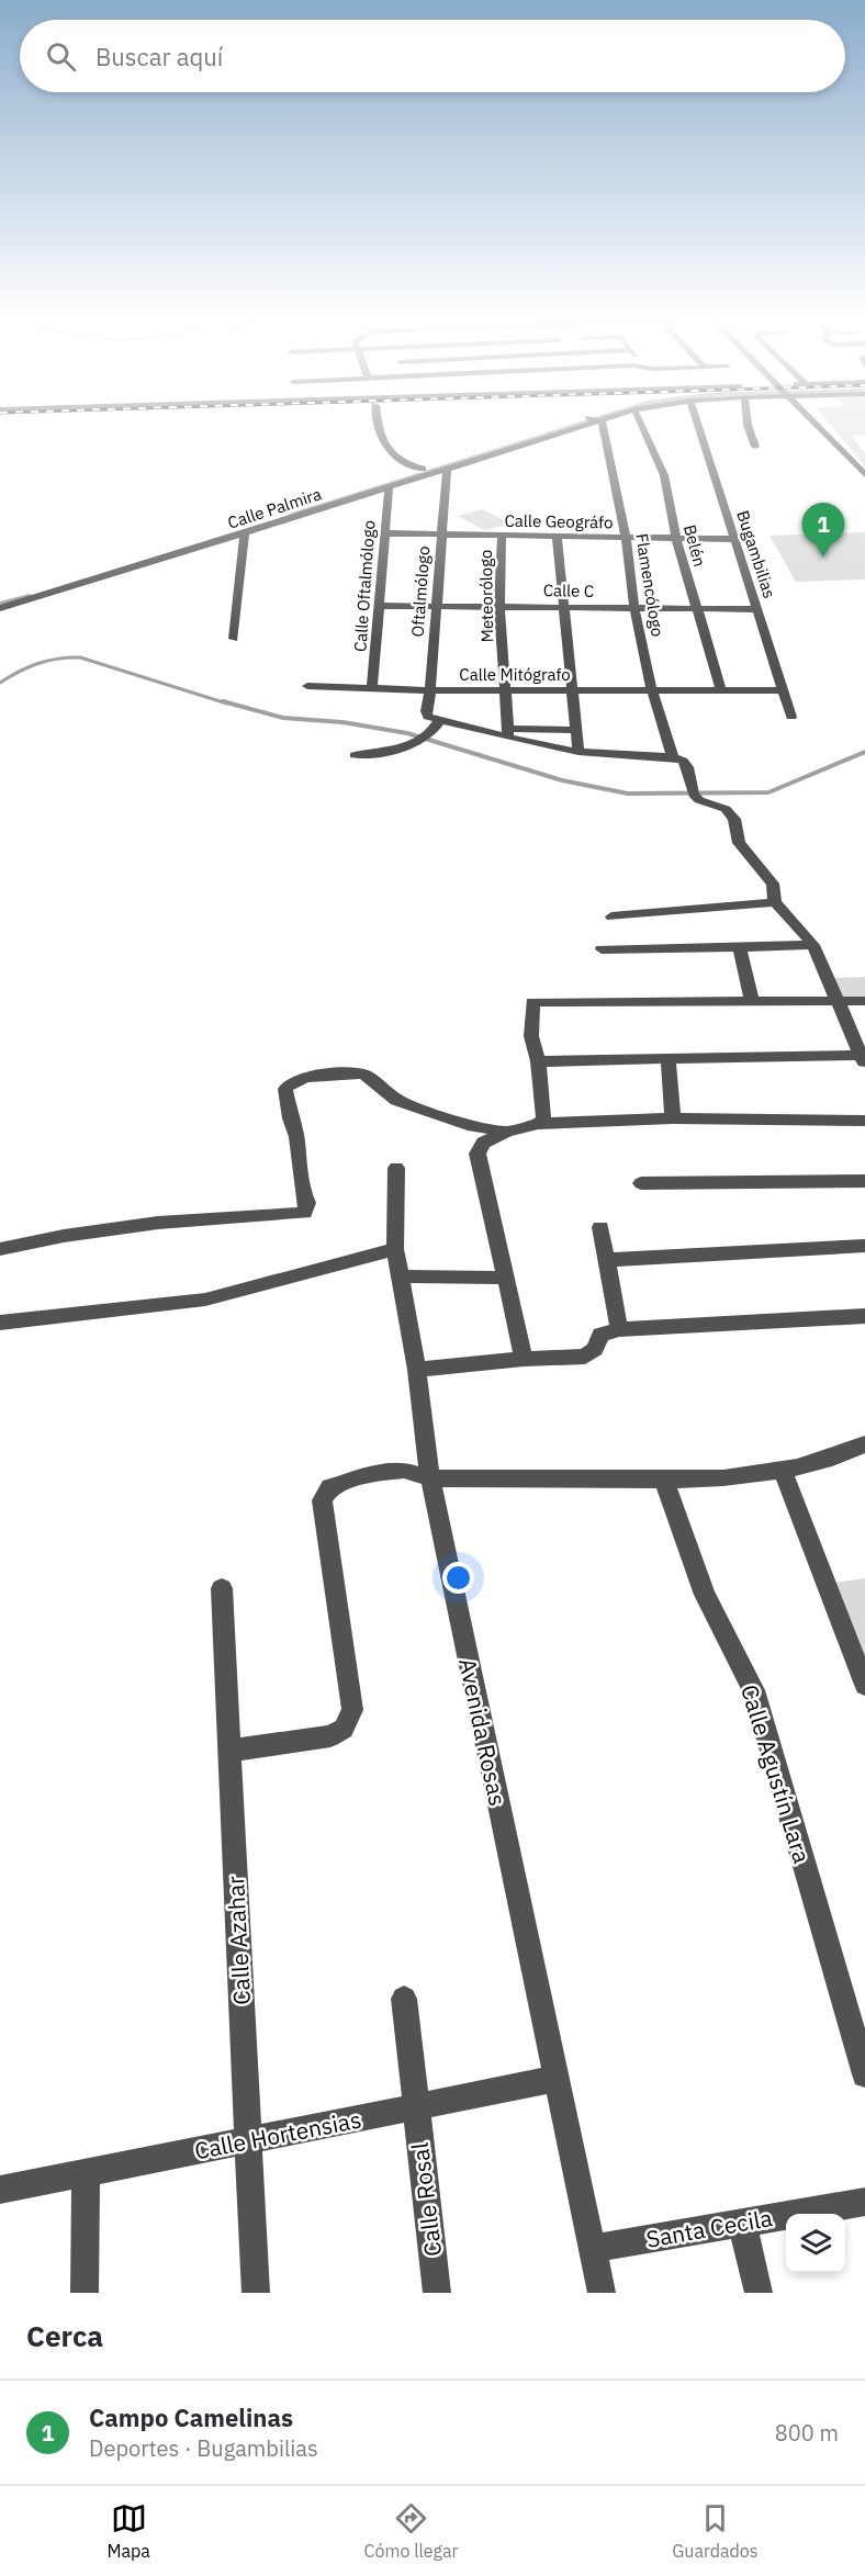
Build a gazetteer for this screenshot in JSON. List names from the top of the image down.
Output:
{
  "streets": {
    "street": [
      "Calle Palmira",
      "Calle Geográfo",
      "Belén",
      "Bugambilias",
      "Flamencólogo",
      "Calle Oftalmólogo",
      "Calle C",
      "Oftalmólogo",
      "Meteorólogo",
      "Calle Mitógrafo",
      "Avenida Rosas",
      "Calle Agustín Lara",
      "Calle Azahar",
      "Calle Hortensias",
      "Calle Rosal",
      "Santa Cecila"
    ]
  },
  "crossings": [
    ["Calle Palmira", "Calle Oftalmólogo"],
    ["Calle Palmira", "Oftalmólogo"],
    ["Calle Geográfo", "Belén"],
    ["Calle Geográfo", "Bugambilias"],
    ["Calle Geográfo", "Flamencólogo"],
    ["Calle Geográfo", "Calle Oftalmólogo"],
    ["Calle Geográfo", "Oftalmólogo"],
    ["Calle Geográfo", "Meteorólogo"],
    ["Belén", "Calle C"],
    ["Belén", "Calle Mitógrafo"],
    ["Bugambilias", "Calle C"],
    ["Bugambilias", "Calle Mitógrafo"],
    ["Flamencólogo", "Calle C"],
    ["Flamencólogo", "Calle Mitógrafo"],
    ["Calle Oftalmólogo", "Calle C"],
    ["Calle Oftalmólogo", "Calle Mitógrafo"],
    ["Calle C", "Oftalmólogo"],
    ["Calle C", "Meteorólogo"],
    ["Oftalmólogo", "Calle Mitógrafo"],
    ["Meteorólogo", "Calle Mitógrafo"],
    ["Avenida Rosas", "Calle Hortensias"],
    ["Avenida Rosas", "Santa Cecila"],
    ["Calle Azahar", "Calle Hortensias"],
    ["Calle Hortensias", "Calle Rosal"]
  ],
  "page": {
    "search": "Buscar aquí",
    "pins": "1",
    "heading": "Cerca",
    "list": [
      {
        "mark": "1",
        "name": "Campo Camelinas",
        "note": "Deportes · Bugambilias",
        "value": "800 m"
      }
    ],
    "nav": ["Mapa", "Cómo llegar", "Guardados"]
  }
}
